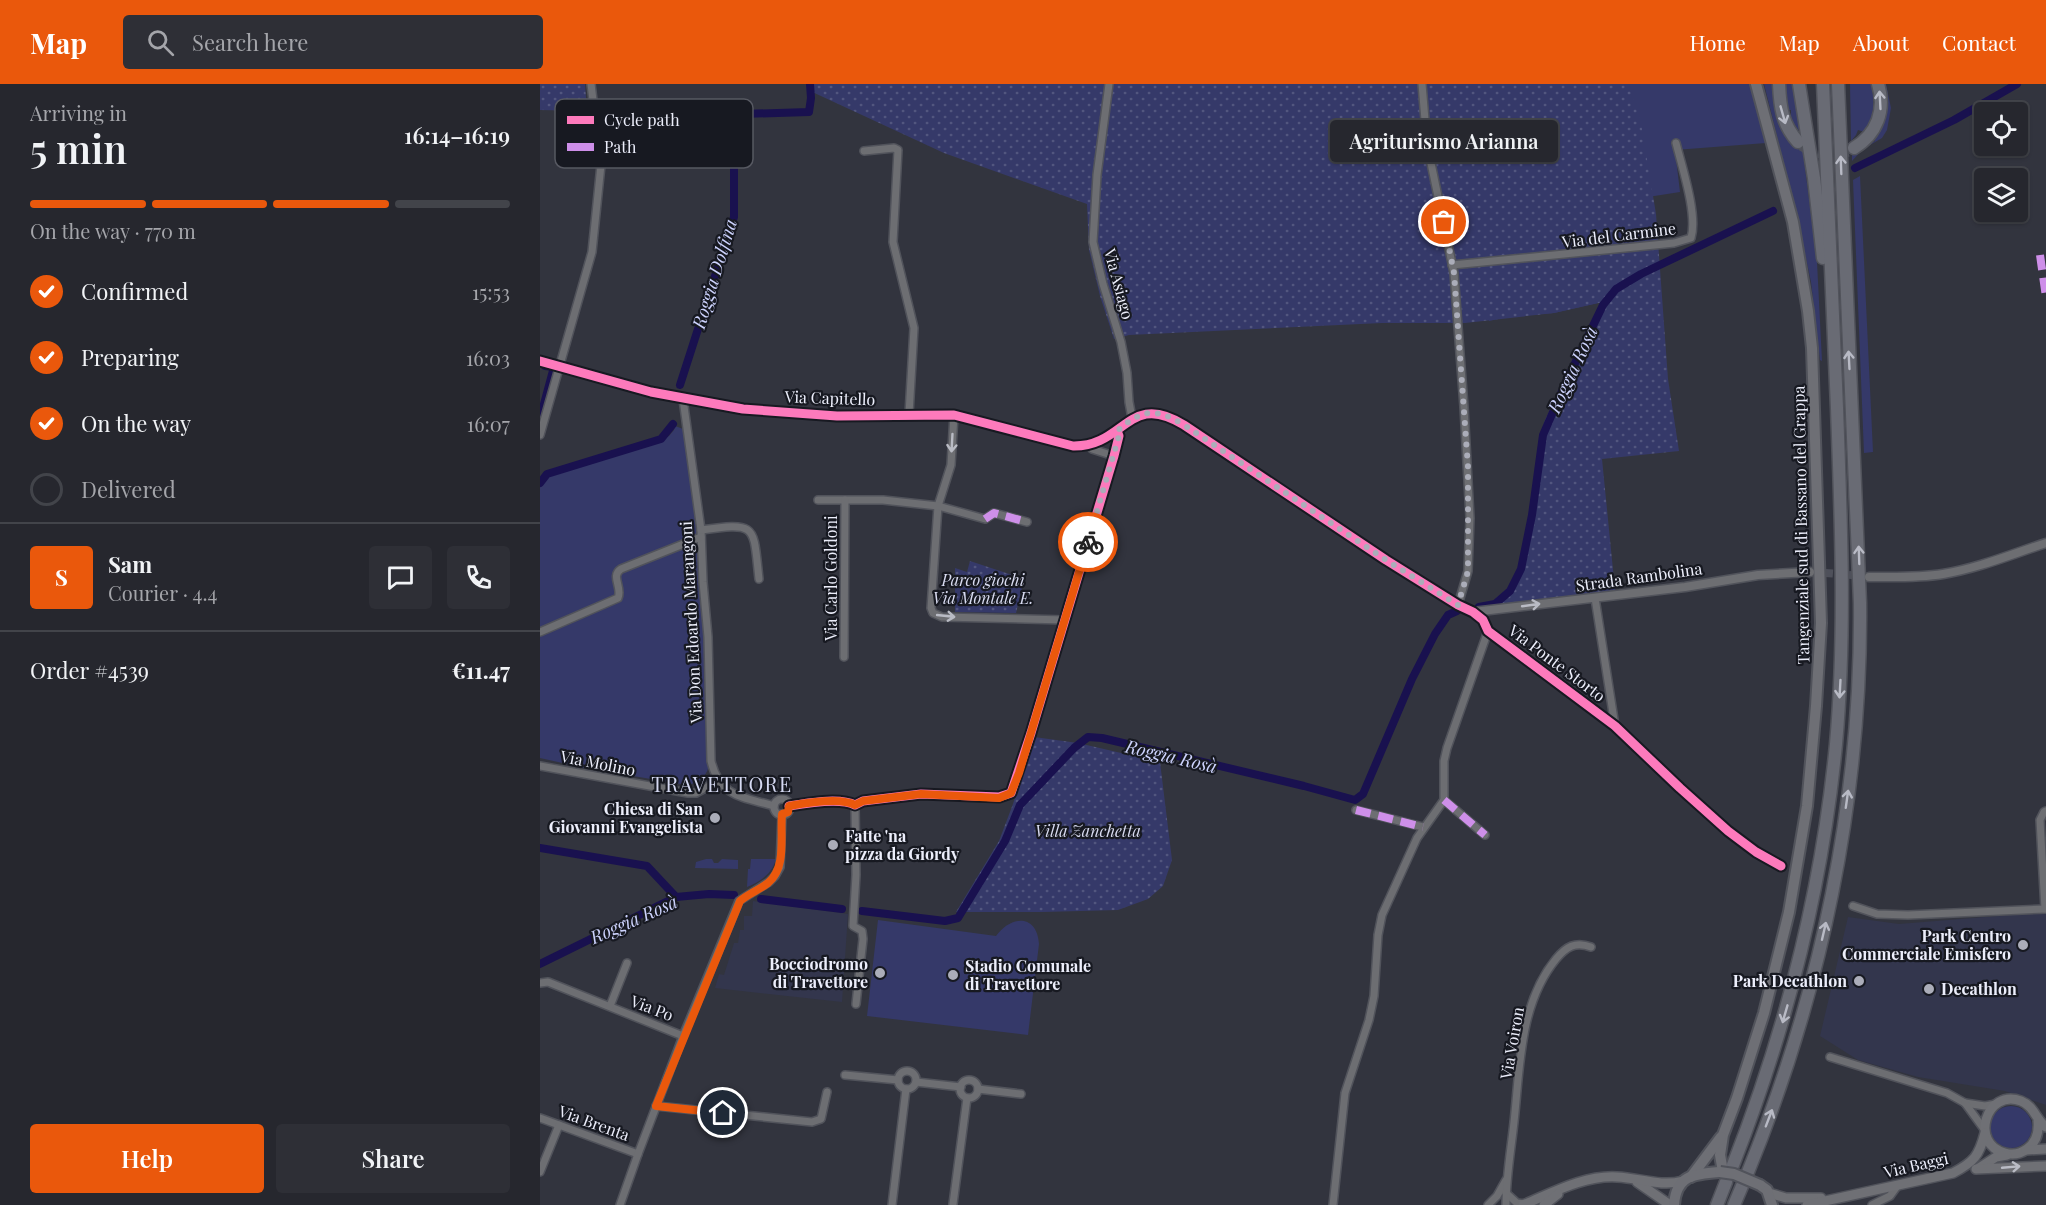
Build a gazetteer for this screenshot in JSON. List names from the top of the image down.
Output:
{
  "streets": {
    "main road": ["Tangenziale sud di Bassano del Grappa", "Via Baggi"],
    "street": [
      "Via del Carmine",
      "Via Asiago",
      "Via Capitello",
      "Strada Rambolina",
      "Via Carlo Goldoni",
      "Via Don Edoardo Marangoni",
      "Via Ponte Storto",
      "Via Molino",
      "Via Po",
      "Via Voiron",
      "Via Brenta"
    ]
  },
  "crossings": [
    ["Via Asiago", "Via Ponte Storto"],
    ["Via Capitello", "Via Don Edoardo Marangoni"],
    ["Strada Rambolina", "Via Ponte Storto"],
    ["Via Don Edoardo Marangoni", "Via Molino"]
  ],
  "one_way": ["Strada Rambolina"],
  "districts": ["TRAVETTORE"],
  "water": ["Roggia Dolfina", "Roggia Rosà"],
  "parks": ["Parco giochi Via Montale E.", "Villa Zanchetta"],
  "places": [
    "Agriturismo Arianna",
    "Chiesa di San Giovanni Evangelista",
    "Fatte 'na pizza da Giordy",
    "Park Centro Commerciale Emisfero",
    "Bocciodromo di Travettore",
    "Stadio Comunale di Travettore",
    "Park Decathlon",
    "Decathlon"
  ],
  "legend": ["Cycle path", "Path"],
  "page": {
    "header": "Map",
    "search": "Search here",
    "nav": [
      "Home",
      "Map",
      "About",
      "Contact"
    ],
    "heading": ["5 min", "Arriving in", "16:14–16:19"],
    "panel": [
      "Sam",
      "Courier · 4.4",
      "Order #4539",
      "€11.47"
    ],
    "bubble": "Agriturismo Arianna",
    "bar": "On the way · 770 m",
    "list": [
      ["Confirmed", "15:53"],
      ["Preparing", "16:03"],
      ["On the way", "16:07"],
      "Delivered"
    ],
    "round": "S",
    "buttons": ["Help", "Share"]
  }
}
